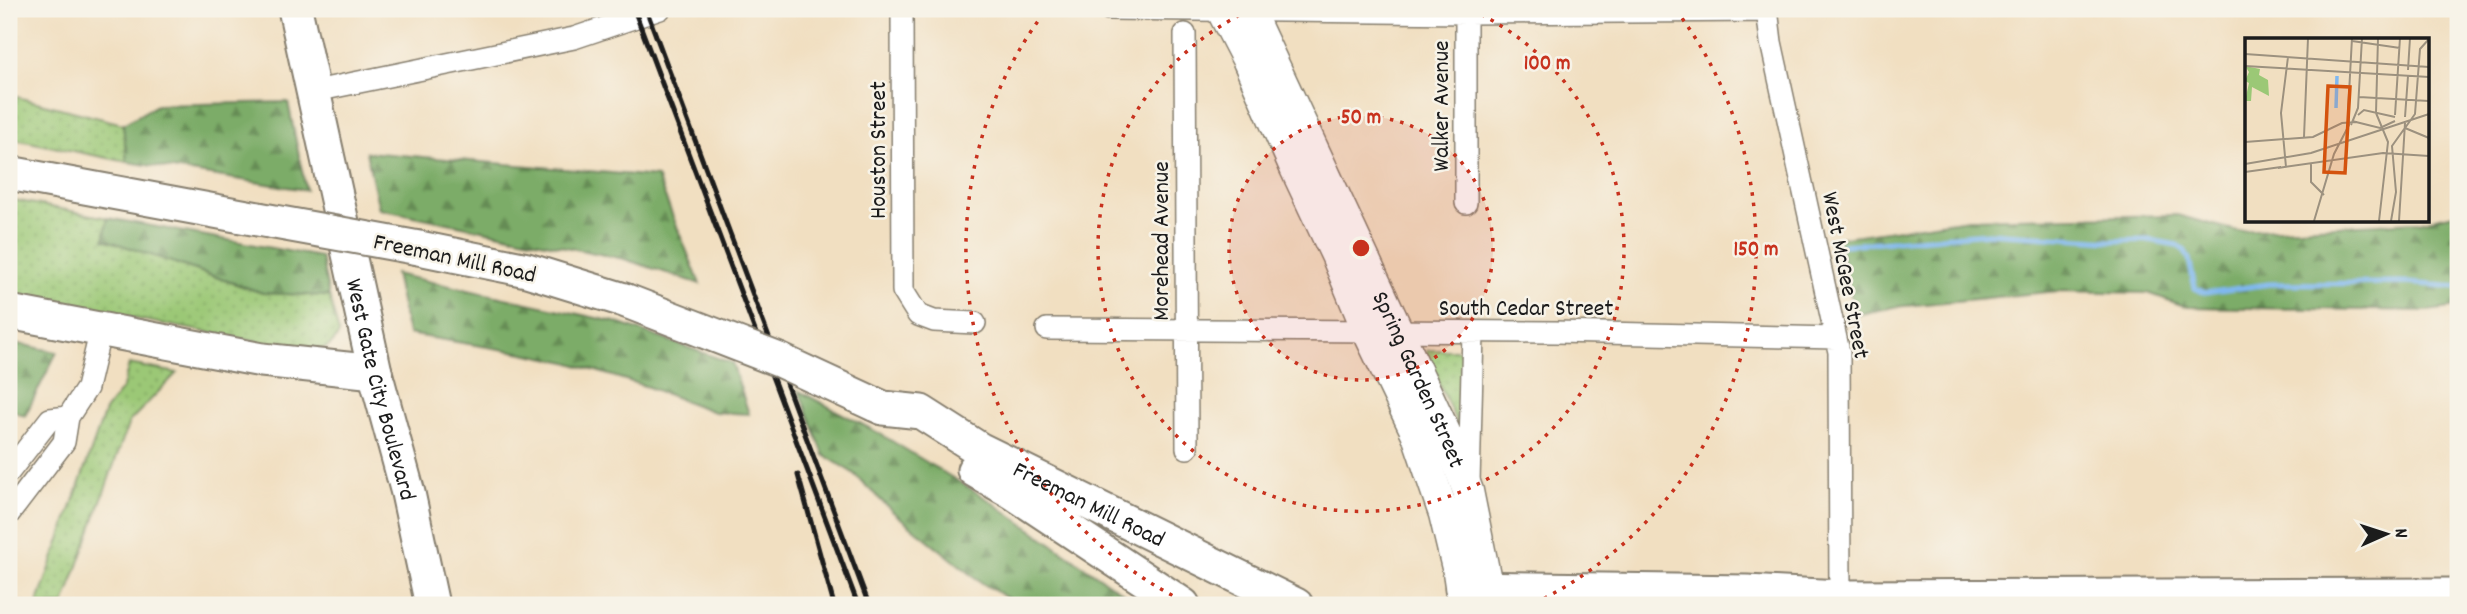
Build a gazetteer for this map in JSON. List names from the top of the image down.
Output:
{
  "streets": {
    "main road": ["Freeman Mill Road", "Spring Garden Street", "West Gate City Boulevard"],
    "street": [
      "Walker Avenue",
      "Houston Street",
      "Morehead Avenue",
      "West McGee Street",
      "South Cedar Street"
    ]
  },
  "crossings": [
    ["Morehead Avenue", "South Cedar Street"],
    ["West McGee Street", "South Cedar Street"],
    ["South Cedar Street", "Spring Garden Street"]
  ],
  "north": "right",
  "rings": ["100 m", "50 m", "150 m"]
}
